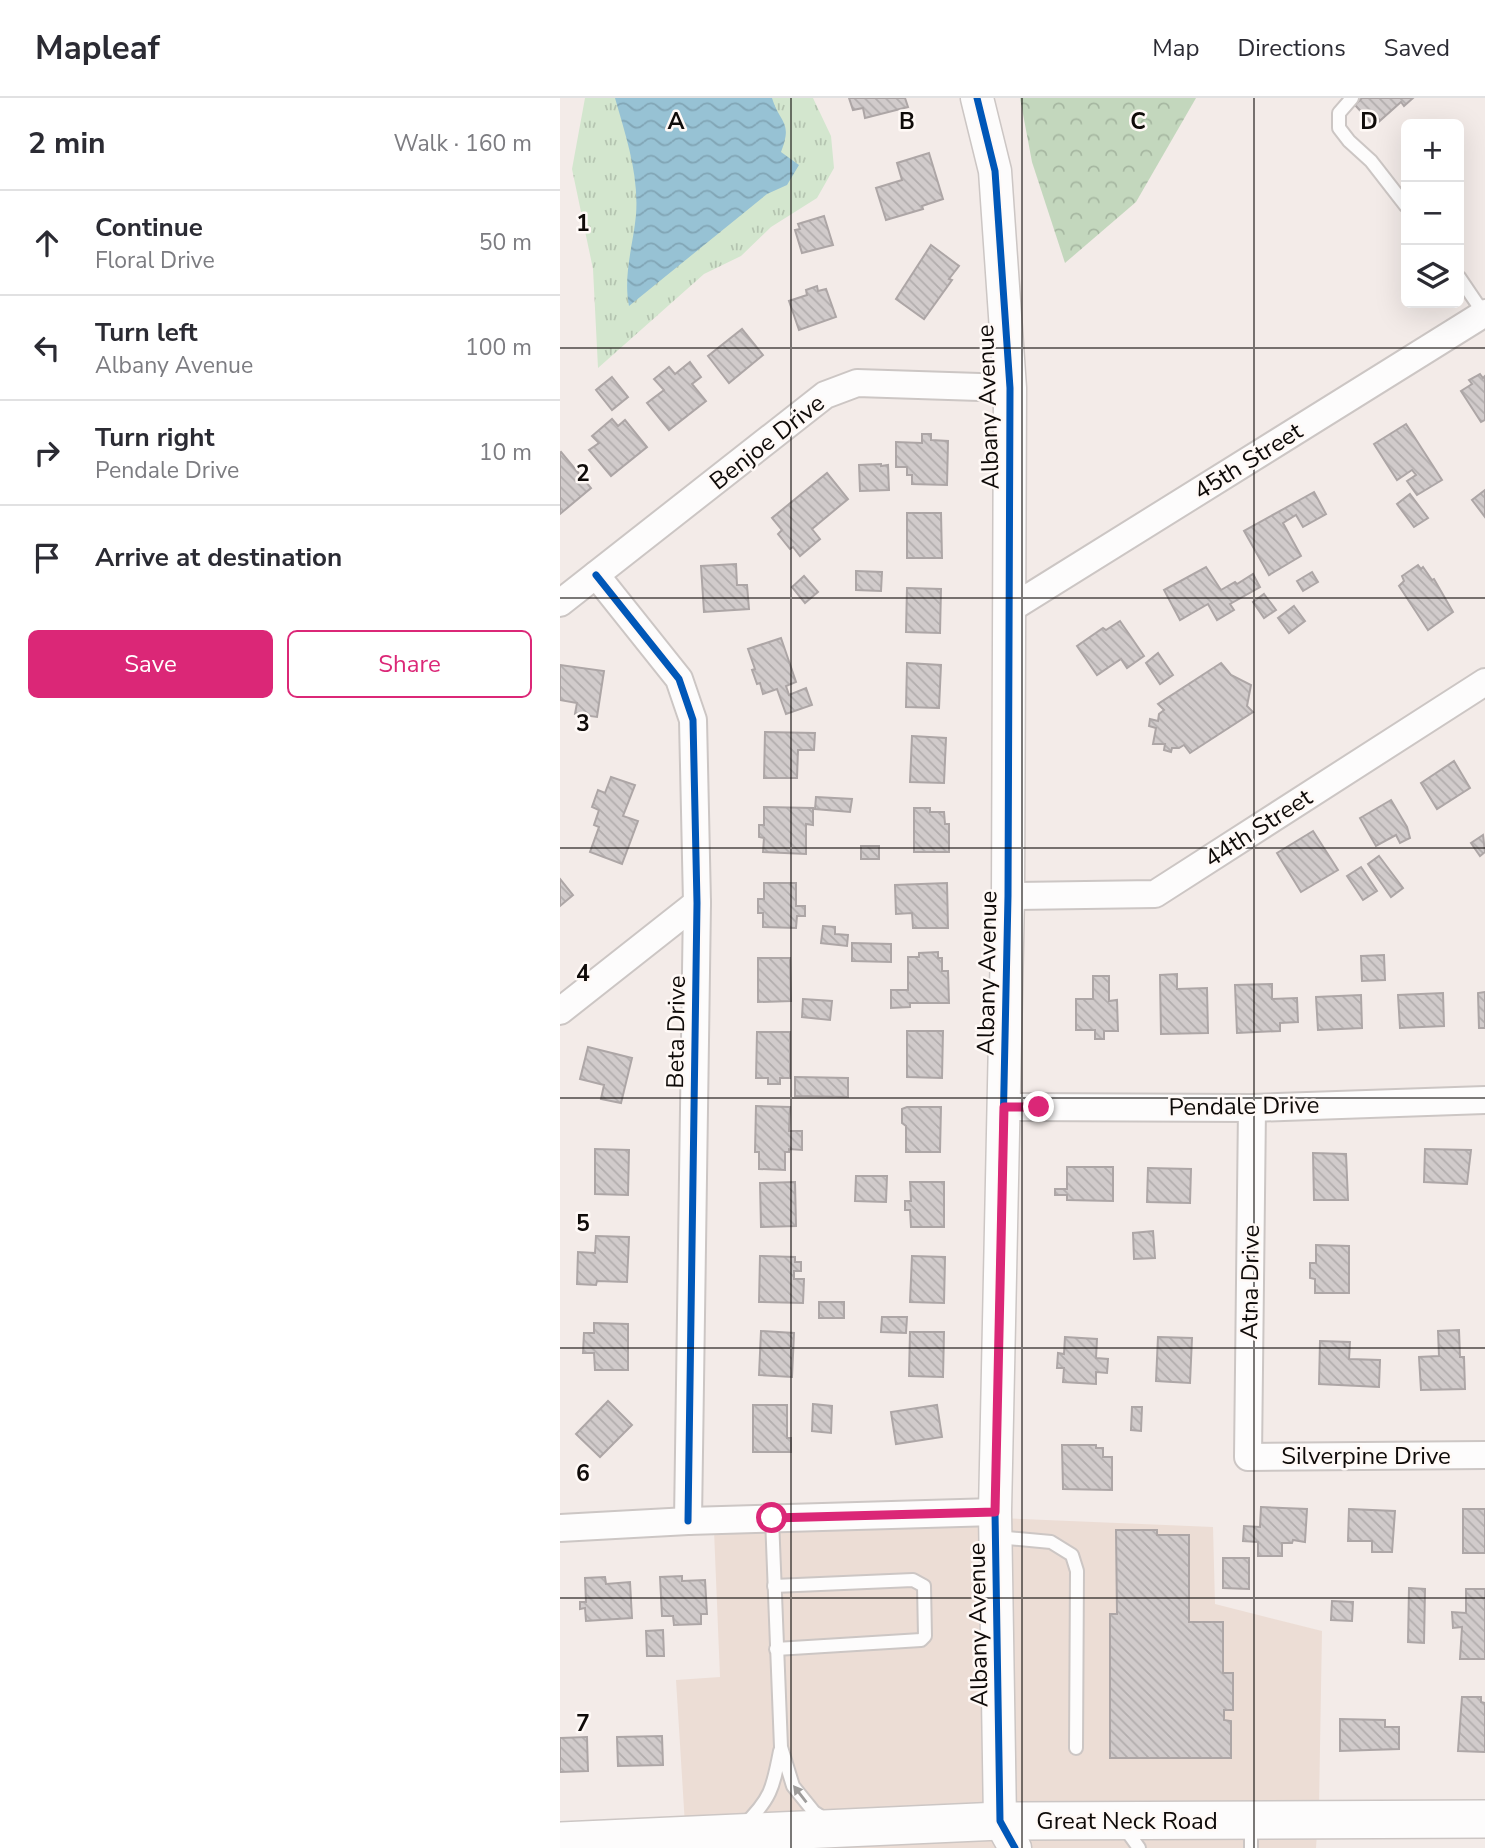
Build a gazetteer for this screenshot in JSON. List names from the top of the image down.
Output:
{
  "streets": {
    "main road": ["Great Neck Road"],
    "street": [
      "Albany Avenue",
      "Benjoe Drive",
      "45th Street",
      "44th Street",
      "Beta Drive",
      "Pendale Drive",
      "Atna Drive",
      "Silverpine Drive"
    ]
  },
  "crossings": [
    ["Albany Avenue", "Benjoe Drive"],
    ["Albany Avenue", "45th Street"],
    ["Albany Avenue", "44th Street"],
    ["Albany Avenue", "Pendale Drive"],
    ["Albany Avenue", "Great Neck Road"],
    ["Benjoe Drive", "Beta Drive"],
    ["Pendale Drive", "Atna Drive"],
    ["Atna Drive", "Silverpine Drive"]
  ],
  "page": {
    "header": "Mapleaf",
    "nav": ["Map", "Directions", "Saved"],
    "heading": ["2 min", "Walk · 160 m"],
    "map_buttons": ["+", "−"],
    "list": [
      ["Continue", "Floral Drive", "50 m"],
      ["Turn left", "Albany Avenue", "100 m"],
      ["Turn right", "Pendale Drive", "10 m"],
      "Arrive at destination"
    ],
    "buttons": ["Save", "Share"]
  },
  "grid": {
    "columns": [
      "A",
      "B",
      "C",
      "D"
    ],
    "rows": [
      "1",
      "2",
      "3",
      "4",
      "5",
      "6",
      "7"
    ]
  }
}
